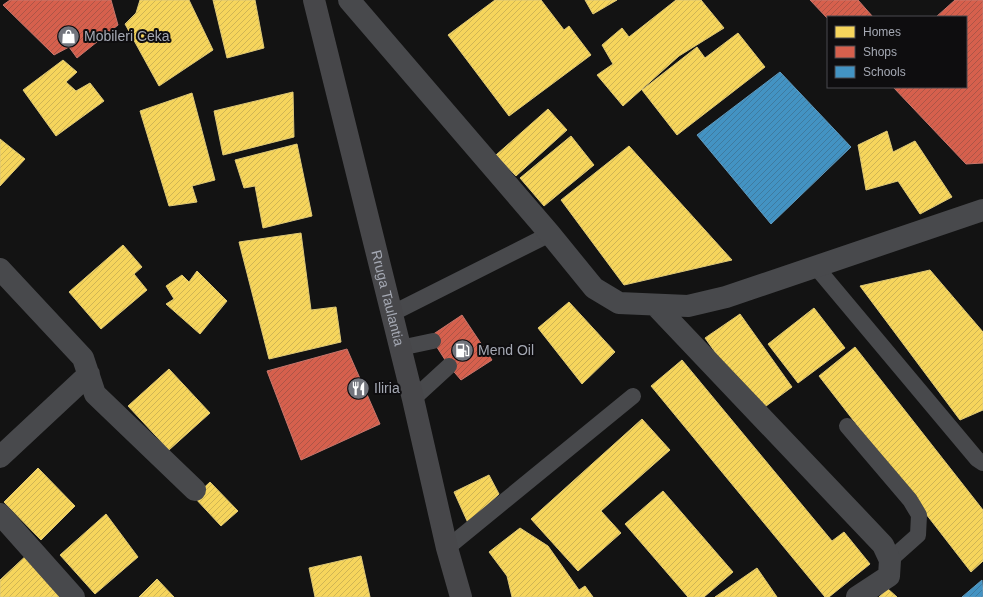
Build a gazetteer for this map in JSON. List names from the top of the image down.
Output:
{
  "streets": {
    "street": ["Rruga Taulantia"]
  },
  "places": {
    "shop": ["Mobileri Ceka"],
    "fuel station": ["Mend Oil"],
    "restaurant": ["Iliria"]
  },
  "legend": ["Homes", "Shops", "Schools"]
}
